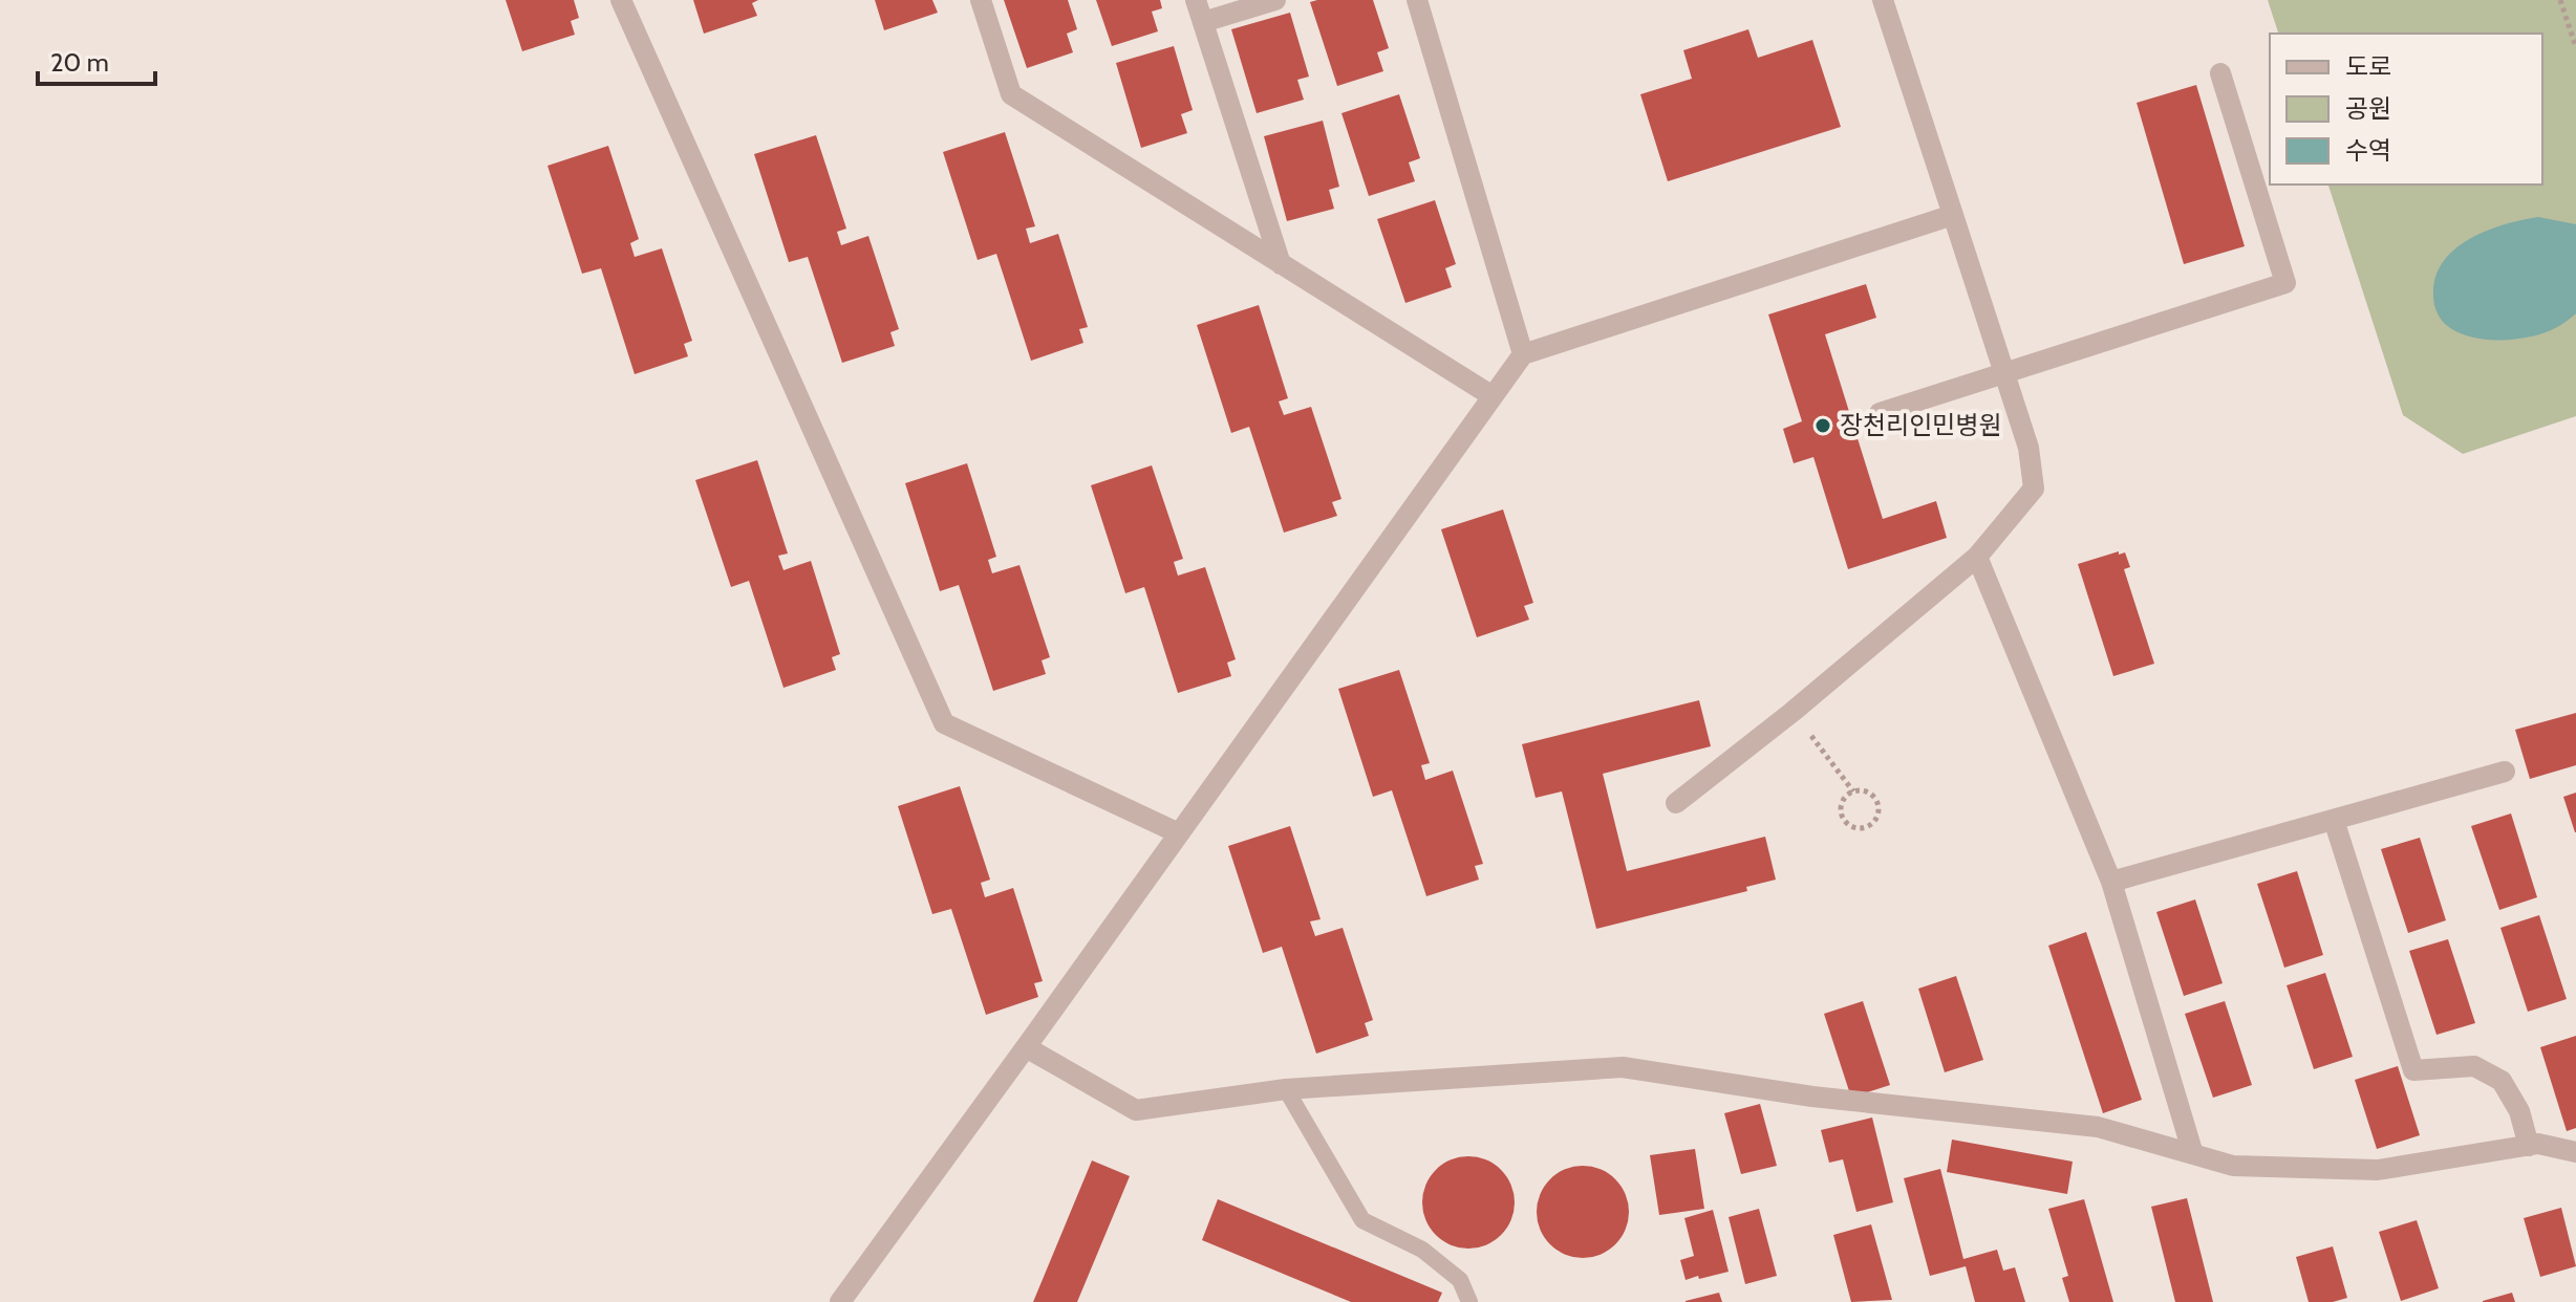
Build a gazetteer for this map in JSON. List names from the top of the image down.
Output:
{
  "places": ["장천리인민병원"],
  "legend": ["도로", "공원", "수역"],
  "scale_bar": "20 m"
}
